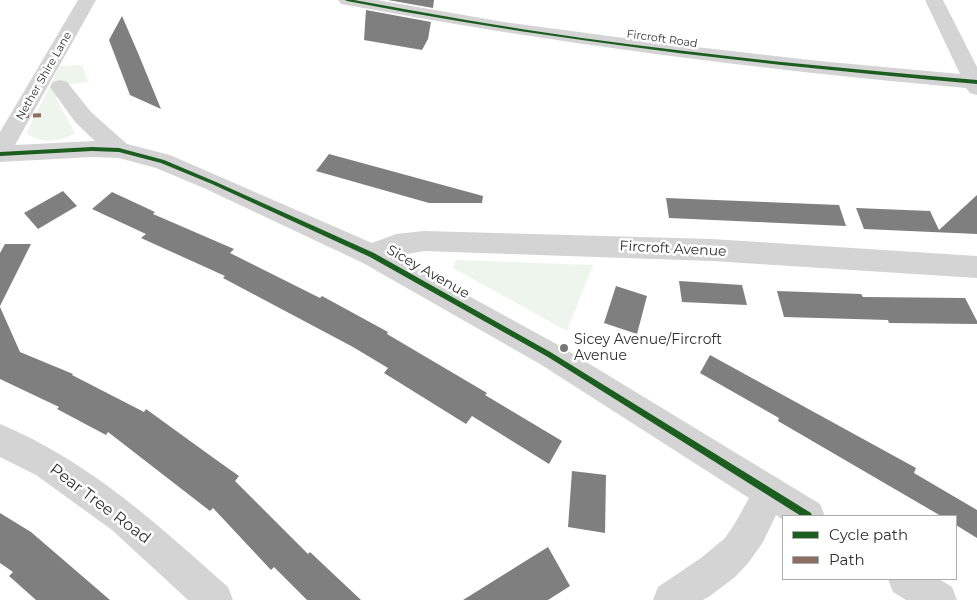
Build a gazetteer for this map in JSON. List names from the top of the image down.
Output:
{
  "streets": {
    "street": [
      "Fircroft Road",
      "Nether Shire Lane",
      "Fircroft Avenue",
      "Sicey Avenue",
      "Pear Tree Road"
    ]
  },
  "crossings": [
    ["Nether Shire Lane", "Sicey Avenue"],
    ["Fircroft Avenue", "Sicey Avenue"]
  ],
  "places": ["Sicey Avenue/Fircroft Avenue"],
  "legend": ["Cycle path", "Path"]
}
